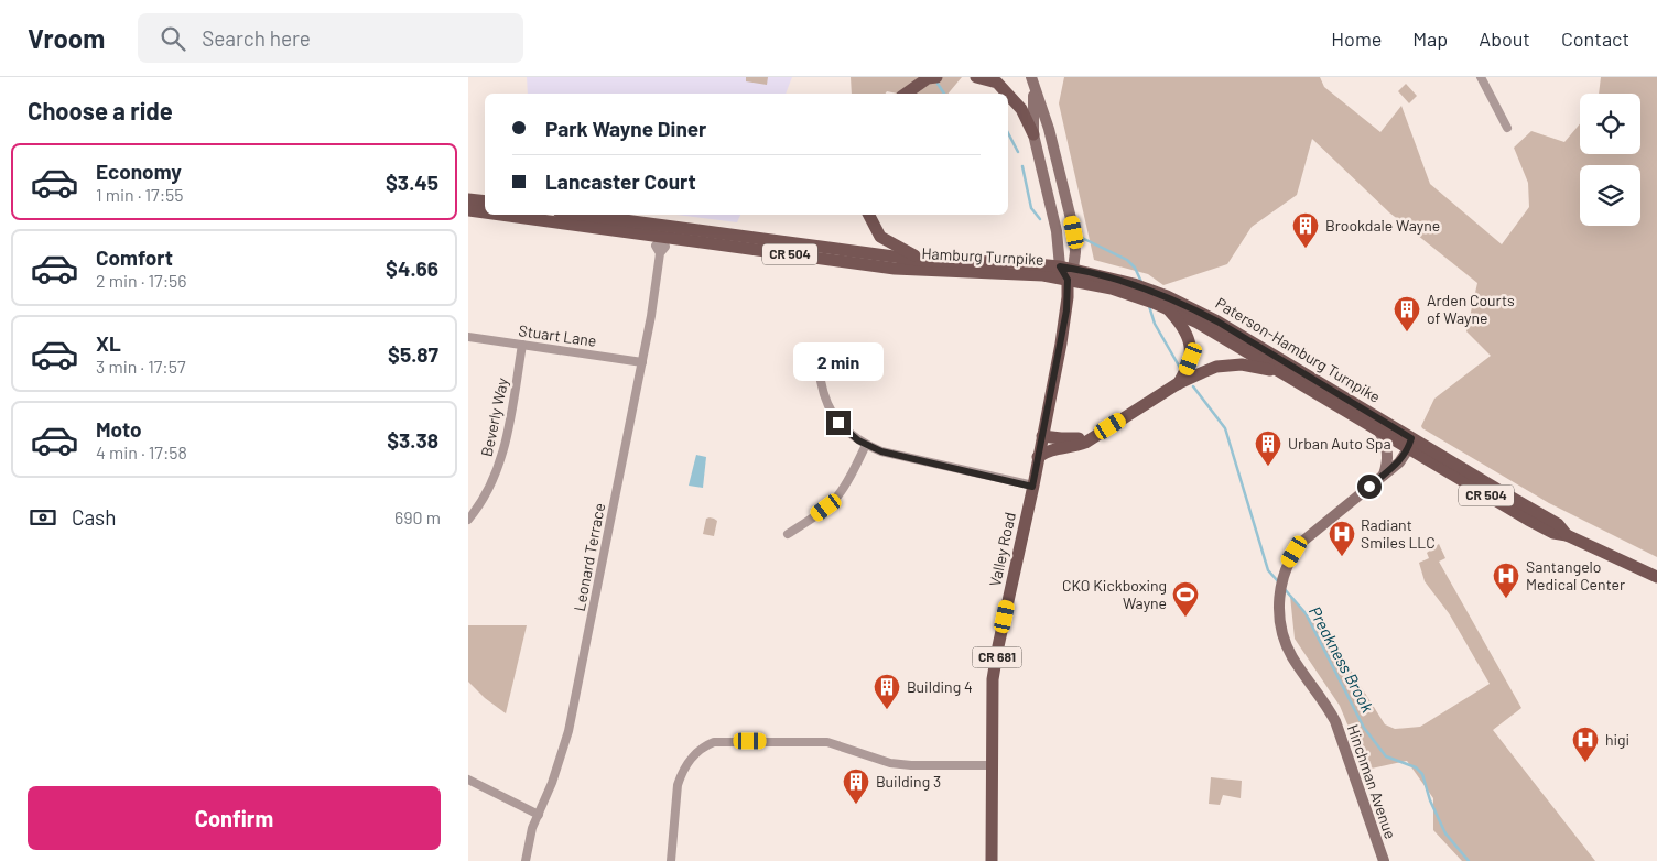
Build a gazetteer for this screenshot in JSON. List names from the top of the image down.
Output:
{
  "streets": {
    "main road": [
      "CR 504",
      "Hamburg Turnpike",
      "Paterson-Hamburg Turnpike",
      "Valley Road",
      "CR 681"
    ],
    "street": [
      "Stuart Lane",
      "Beverly Way",
      "Leonard Terrace",
      "Hinchman Avenue"
    ]
  },
  "crossings": [
    ["Hamburg Turnpike", "Paterson-Hamburg Turnpike"],
    ["Hamburg Turnpike", "Valley Road"],
    ["Hamburg Turnpike", "Leonard Terrace"],
    ["Hamburg Turnpike", "Hinchman Avenue"],
    ["Stuart Lane", "Beverly Way"],
    ["Stuart Lane", "Leonard Terrace"],
    ["Paterson-Hamburg Turnpike", "Valley Road"],
    ["Paterson-Hamburg Turnpike", "Hinchman Avenue"]
  ],
  "water": ["Preakness Brook"],
  "places": {
    "building": [
      "Brookdale Wayne",
      "Arden Courts of Wayne",
      "Urban Auto Spa",
      "Building 4",
      "Building 3"
    ],
    "hospital": ["Radiant Smiles LLC", "Santangelo Medical Center", "higi"],
    "sports": ["CKO Kickboxing Wayne"]
  },
  "page": {
    "header": "Vroom",
    "search": "Search here",
    "nav": [
      "Home",
      "Map",
      "About",
      "Contact"
    ],
    "heading": "Choose a ride",
    "banner": ["Park Wayne Diner", "Lancaster Court"],
    "list": [
      {
        "name": "Economy",
        "note": "1 min · 17:55",
        "value": "$3.45"
      },
      {
        "name": "Comfort",
        "note": "2 min · 17:56",
        "value": "$4.66"
      },
      {
        "name": "XL",
        "note": "3 min · 17:57",
        "value": "$5.87"
      },
      {
        "name": "Moto",
        "note": "4 min · 17:58",
        "value": "$3.38"
      }
    ],
    "bubble": "2 min",
    "pay": ["Cash", "690 m"],
    "buttons": "Confirm"
  }
}
